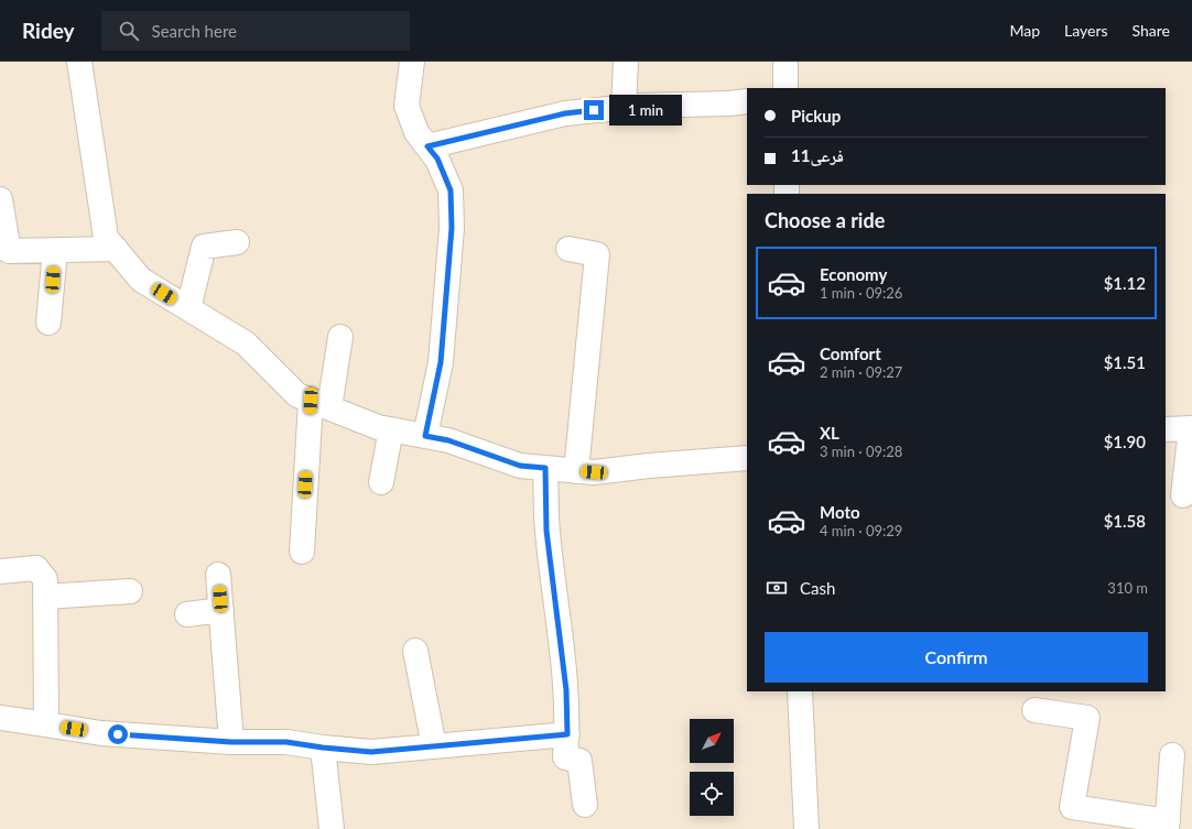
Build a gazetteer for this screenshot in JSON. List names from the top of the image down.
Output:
{
  "north": "top right",
  "page": {
    "header": "Ridey",
    "search": "Search here",
    "nav": ["Map", "Layers", "Share"],
    "banner": ["Pickup", "فرعی11"],
    "bubble": "1 min",
    "heading": "Choose a ride",
    "list": [
      {
        "name": "Economy",
        "note": "1 min · 09:26",
        "value": "$1.12"
      },
      {
        "name": "Comfort",
        "note": "2 min · 09:27",
        "value": "$1.51"
      },
      {
        "name": "XL",
        "note": "3 min · 09:28",
        "value": "$1.90"
      },
      {
        "name": "Moto",
        "note": "4 min · 09:29",
        "value": "$1.58"
      }
    ],
    "pay": ["Cash", "310 m"],
    "buttons": "Confirm"
  }
}
